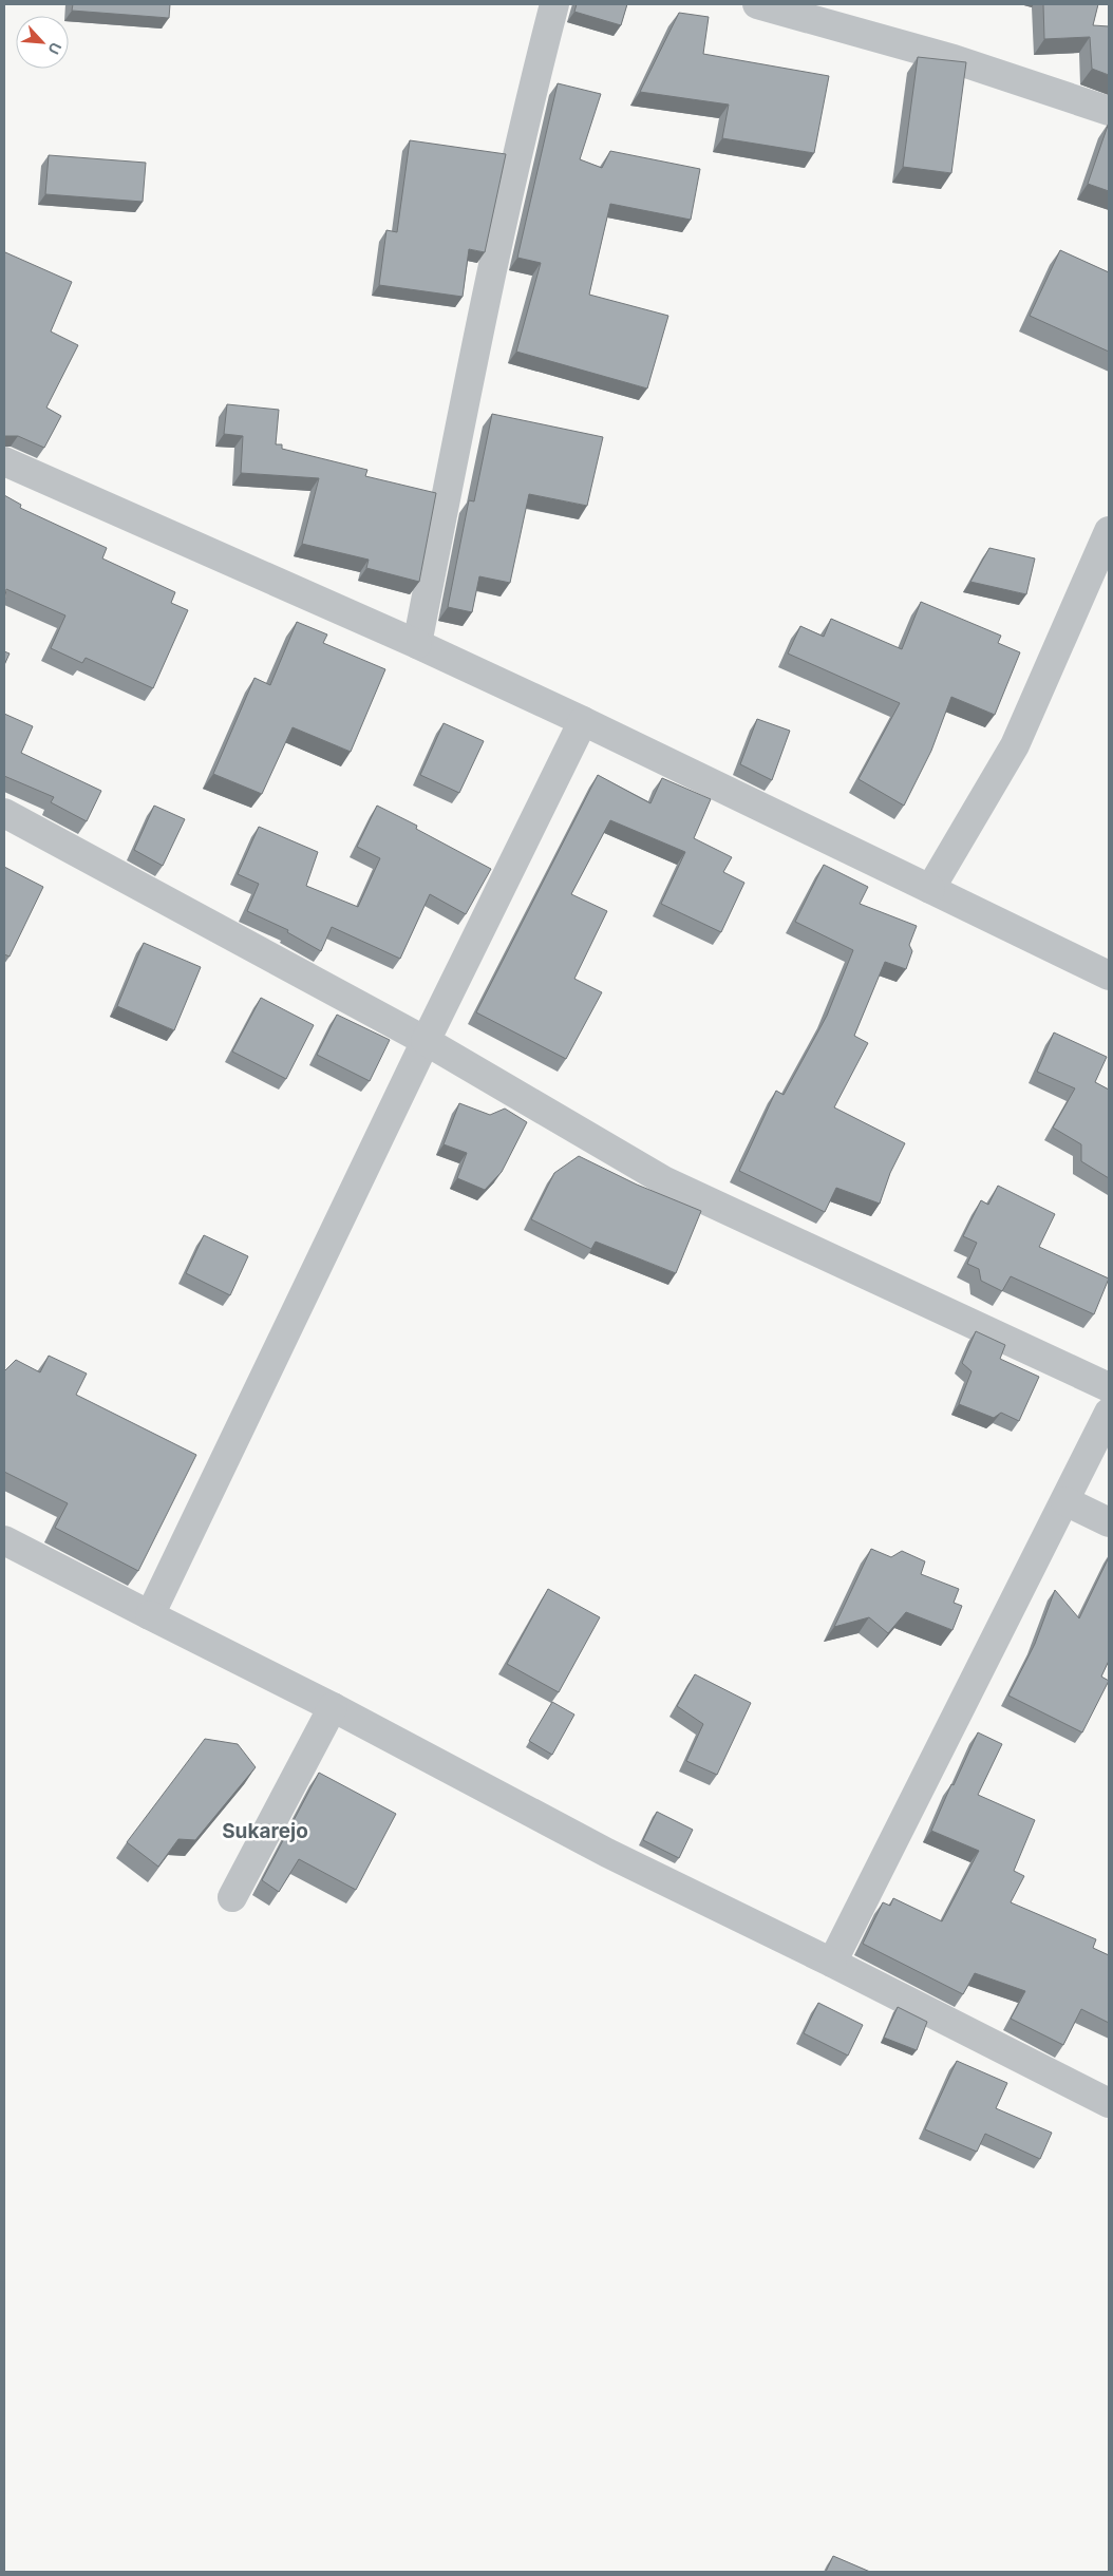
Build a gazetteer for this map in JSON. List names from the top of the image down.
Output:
{
  "districts": ["Sukarejo"],
  "north": "bottom right"
}
